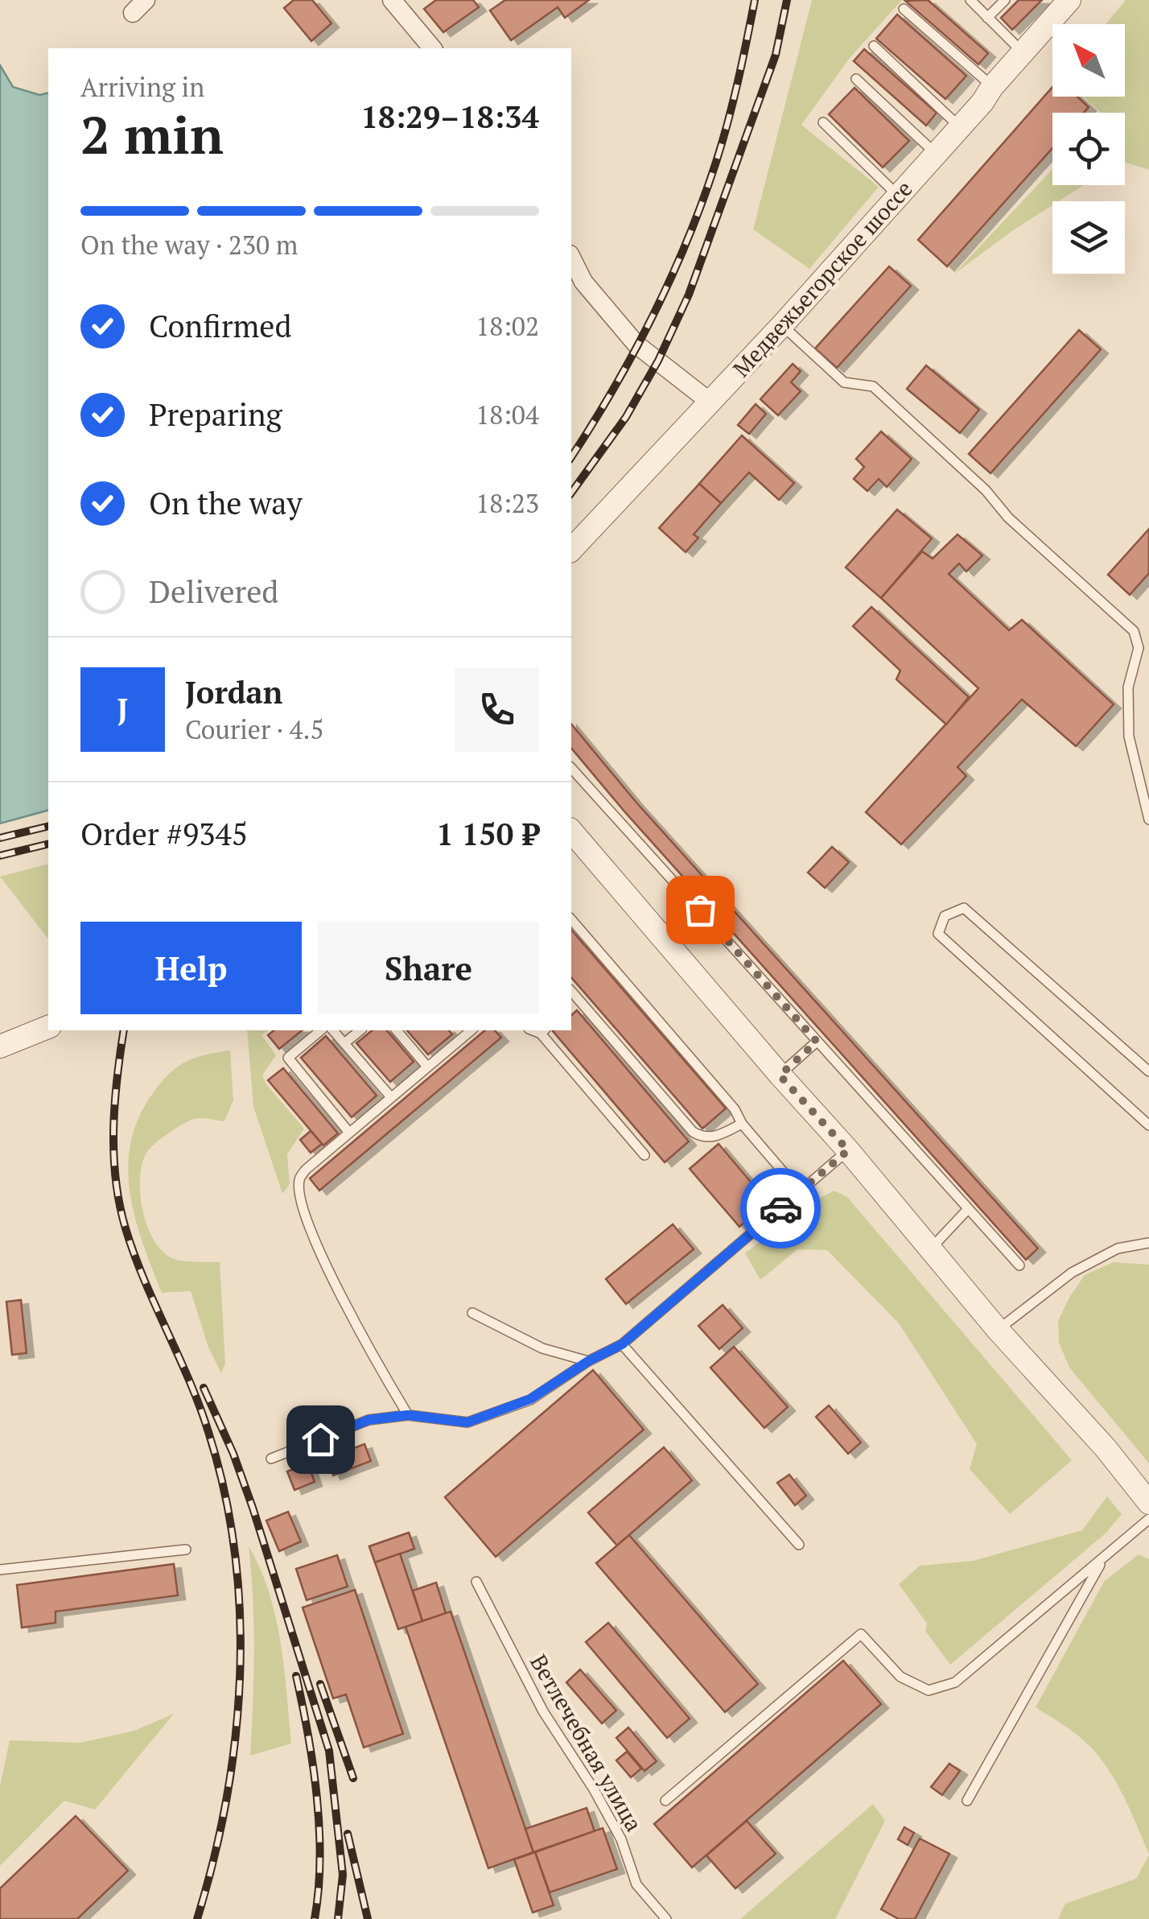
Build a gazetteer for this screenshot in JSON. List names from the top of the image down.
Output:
{
  "streets": {
    "street": ["Медвежьегорское шоссе"],
    "lane": ["Ветлечебная улица"]
  },
  "north": "top left",
  "page": {
    "heading": ["2 min", "Arriving in", "18:29–18:34"],
    "panel": [
      "Jordan",
      "Courier · 4.5",
      "Order #9345",
      "1 150 ₽"
    ],
    "bar": "On the way · 230 m",
    "list": [
      ["Confirmed", "18:02"],
      ["Preparing", "18:04"],
      ["On the way", "18:23"],
      "Delivered"
    ],
    "round": "J",
    "buttons": ["Help", "Share"]
  }
}
